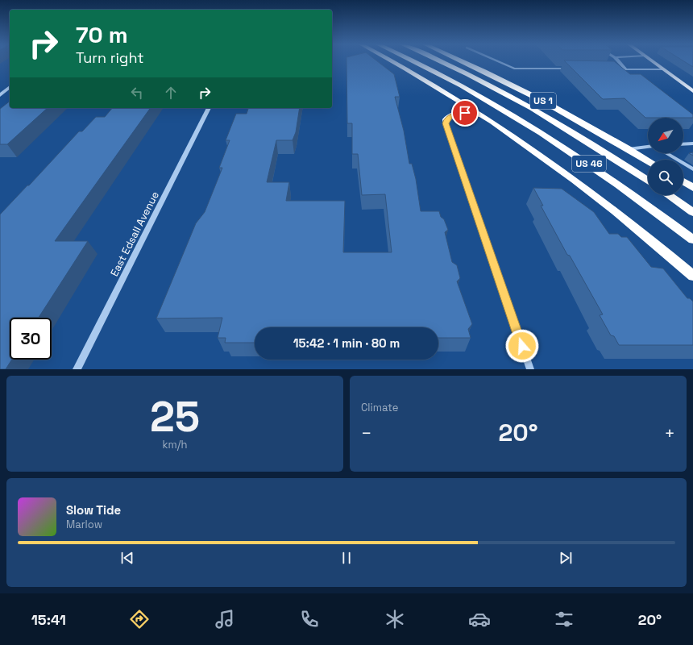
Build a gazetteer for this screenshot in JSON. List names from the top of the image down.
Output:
{
  "streets": {
    "highway": ["US 1", "US 46"],
    "street": ["East Edsall Avenue"]
  },
  "north": "bottom left",
  "page": {
    "turn": ["70 m", "Turn right"],
    "limit": "30",
    "trip": "15:42 · 1 min · 80 m",
    "tile": [
      ["25", "km/h"],
      "Climate"
    ],
    "heat": ["−", "20°", "+"],
    "song": ["Slow Tide", "Marlow"],
    "tabs": ["15:41", "20°"]
  }
}
